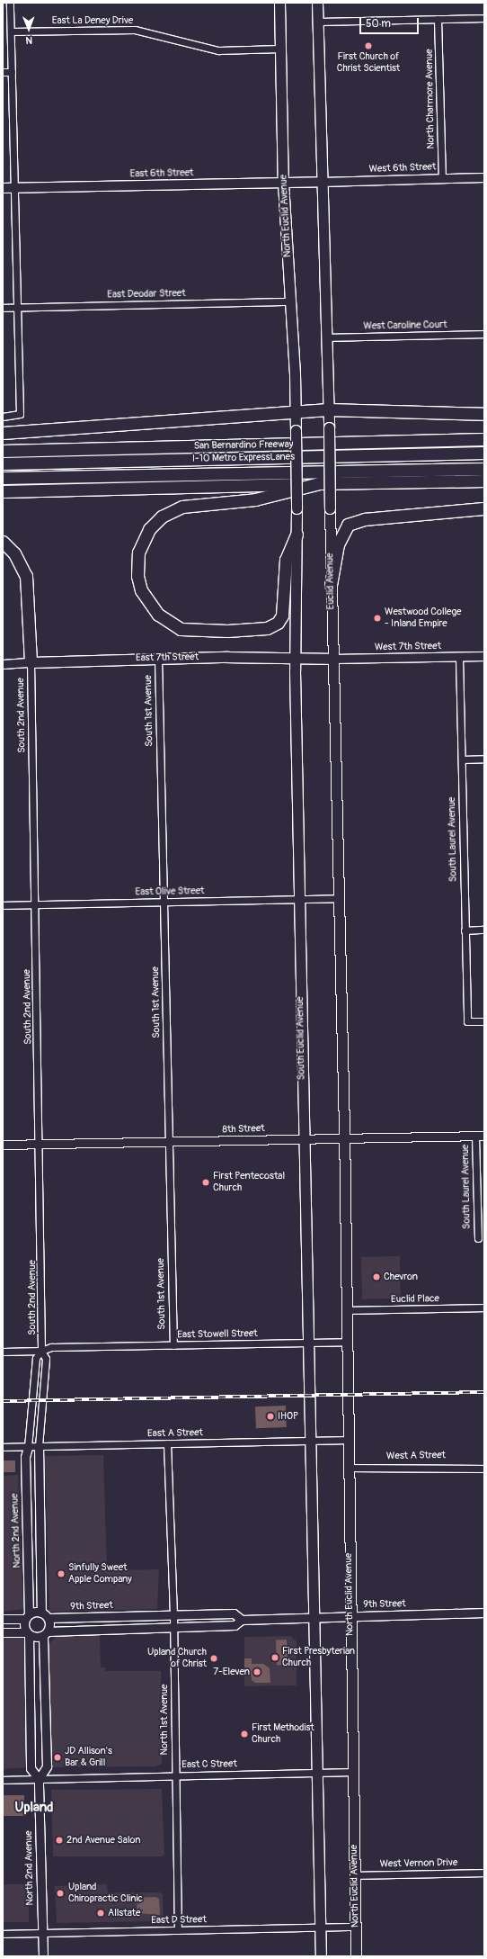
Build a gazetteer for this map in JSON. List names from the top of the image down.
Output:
{
  "streets": {
    "highway": ["San Bernardino Freeway", "I-10 Metro ExpressLanes"],
    "main road": [
      "East 6th Street",
      "North Euclid Avenue",
      "Euclid Avenue",
      "East 7th Street",
      "South Euclid Avenue"
    ],
    "street": [
      "East La Deney Drive",
      "North Charmore Avenue",
      "West 6th Street",
      "East Deodar Street",
      "West Caroline Court",
      "West 7th Street",
      "South 1st Avenue",
      "South 2nd Avenue",
      "South Laurel Avenue",
      "East Olive Street",
      "8th Street",
      "Euclid Place",
      "East Stowell Street",
      "East A Street",
      "West A Street",
      "North 2nd Avenue",
      "9th Street",
      "North 1st Avenue",
      "East C Street",
      "West Vernon Drive",
      "East D Street"
    ]
  },
  "crossings": [
    ["East La Deney Drive", "North Euclid Avenue"],
    ["North Charmore Avenue", "West 6th Street"],
    ["West 6th Street", "East 6th Street"],
    ["East 6th Street", "North Euclid Avenue"],
    ["North Euclid Avenue", "East Deodar Street"],
    ["North Euclid Avenue", "East Stowell Street"],
    ["North Euclid Avenue", "East A Street"],
    ["North Euclid Avenue", "West A Street"],
    ["North Euclid Avenue", "9th Street"],
    ["North Euclid Avenue", "East C Street"],
    ["North Euclid Avenue", "West Vernon Drive"],
    ["North Euclid Avenue", "East D Street"],
    ["Euclid Avenue", "West 7th Street"],
    ["Euclid Avenue", "East 7th Street"],
    ["Euclid Avenue", "East Olive Street"],
    ["West 7th Street", "East 7th Street"],
    ["West 7th Street", "South Laurel Avenue"],
    ["East 7th Street", "South 1st Avenue"],
    ["East 7th Street", "South 2nd Avenue"],
    ["East 7th Street", "South Euclid Avenue"],
    ["South 1st Avenue", "East Olive Street"],
    ["South 1st Avenue", "8th Street"],
    ["South 1st Avenue", "East Stowell Street"],
    ["South 2nd Avenue", "East Olive Street"],
    ["South 2nd Avenue", "8th Street"],
    ["South 2nd Avenue", "East Stowell Street"],
    ["South 2nd Avenue", "East A Street"],
    ["South 2nd Avenue", "North 2nd Avenue"],
    ["South Laurel Avenue", "8th Street"],
    ["East Olive Street", "South Euclid Avenue"],
    ["South Euclid Avenue", "8th Street"],
    ["South Euclid Avenue", "East Stowell Street"],
    ["East A Street", "North 2nd Avenue"],
    ["East A Street", "North 1st Avenue"],
    ["North 2nd Avenue", "9th Street"],
    ["North 2nd Avenue", "East C Street"],
    ["North 2nd Avenue", "East D Street"],
    ["9th Street", "North 1st Avenue"],
    ["North 1st Avenue", "East C Street"],
    ["North 1st Avenue", "East D Street"]
  ],
  "districts": ["Upland"],
  "places": [
    "First Church of Christ Scientist",
    "Westwood College - Inland Empire",
    "First Pentecostal Church",
    "Chevron",
    "IHOP",
    "Sinfully Sweet Apple Company",
    "First Presbyterian Church",
    "Upland Church of Christ",
    "7-Eleven",
    "First Methodist Church",
    "JD Allison's Bar & Grill",
    "2nd Avenue Salon",
    "Upland Chiropractic Clinic",
    "Allstate"
  ],
  "scale_bar": "50 m",
  "north": "bottom"
}
